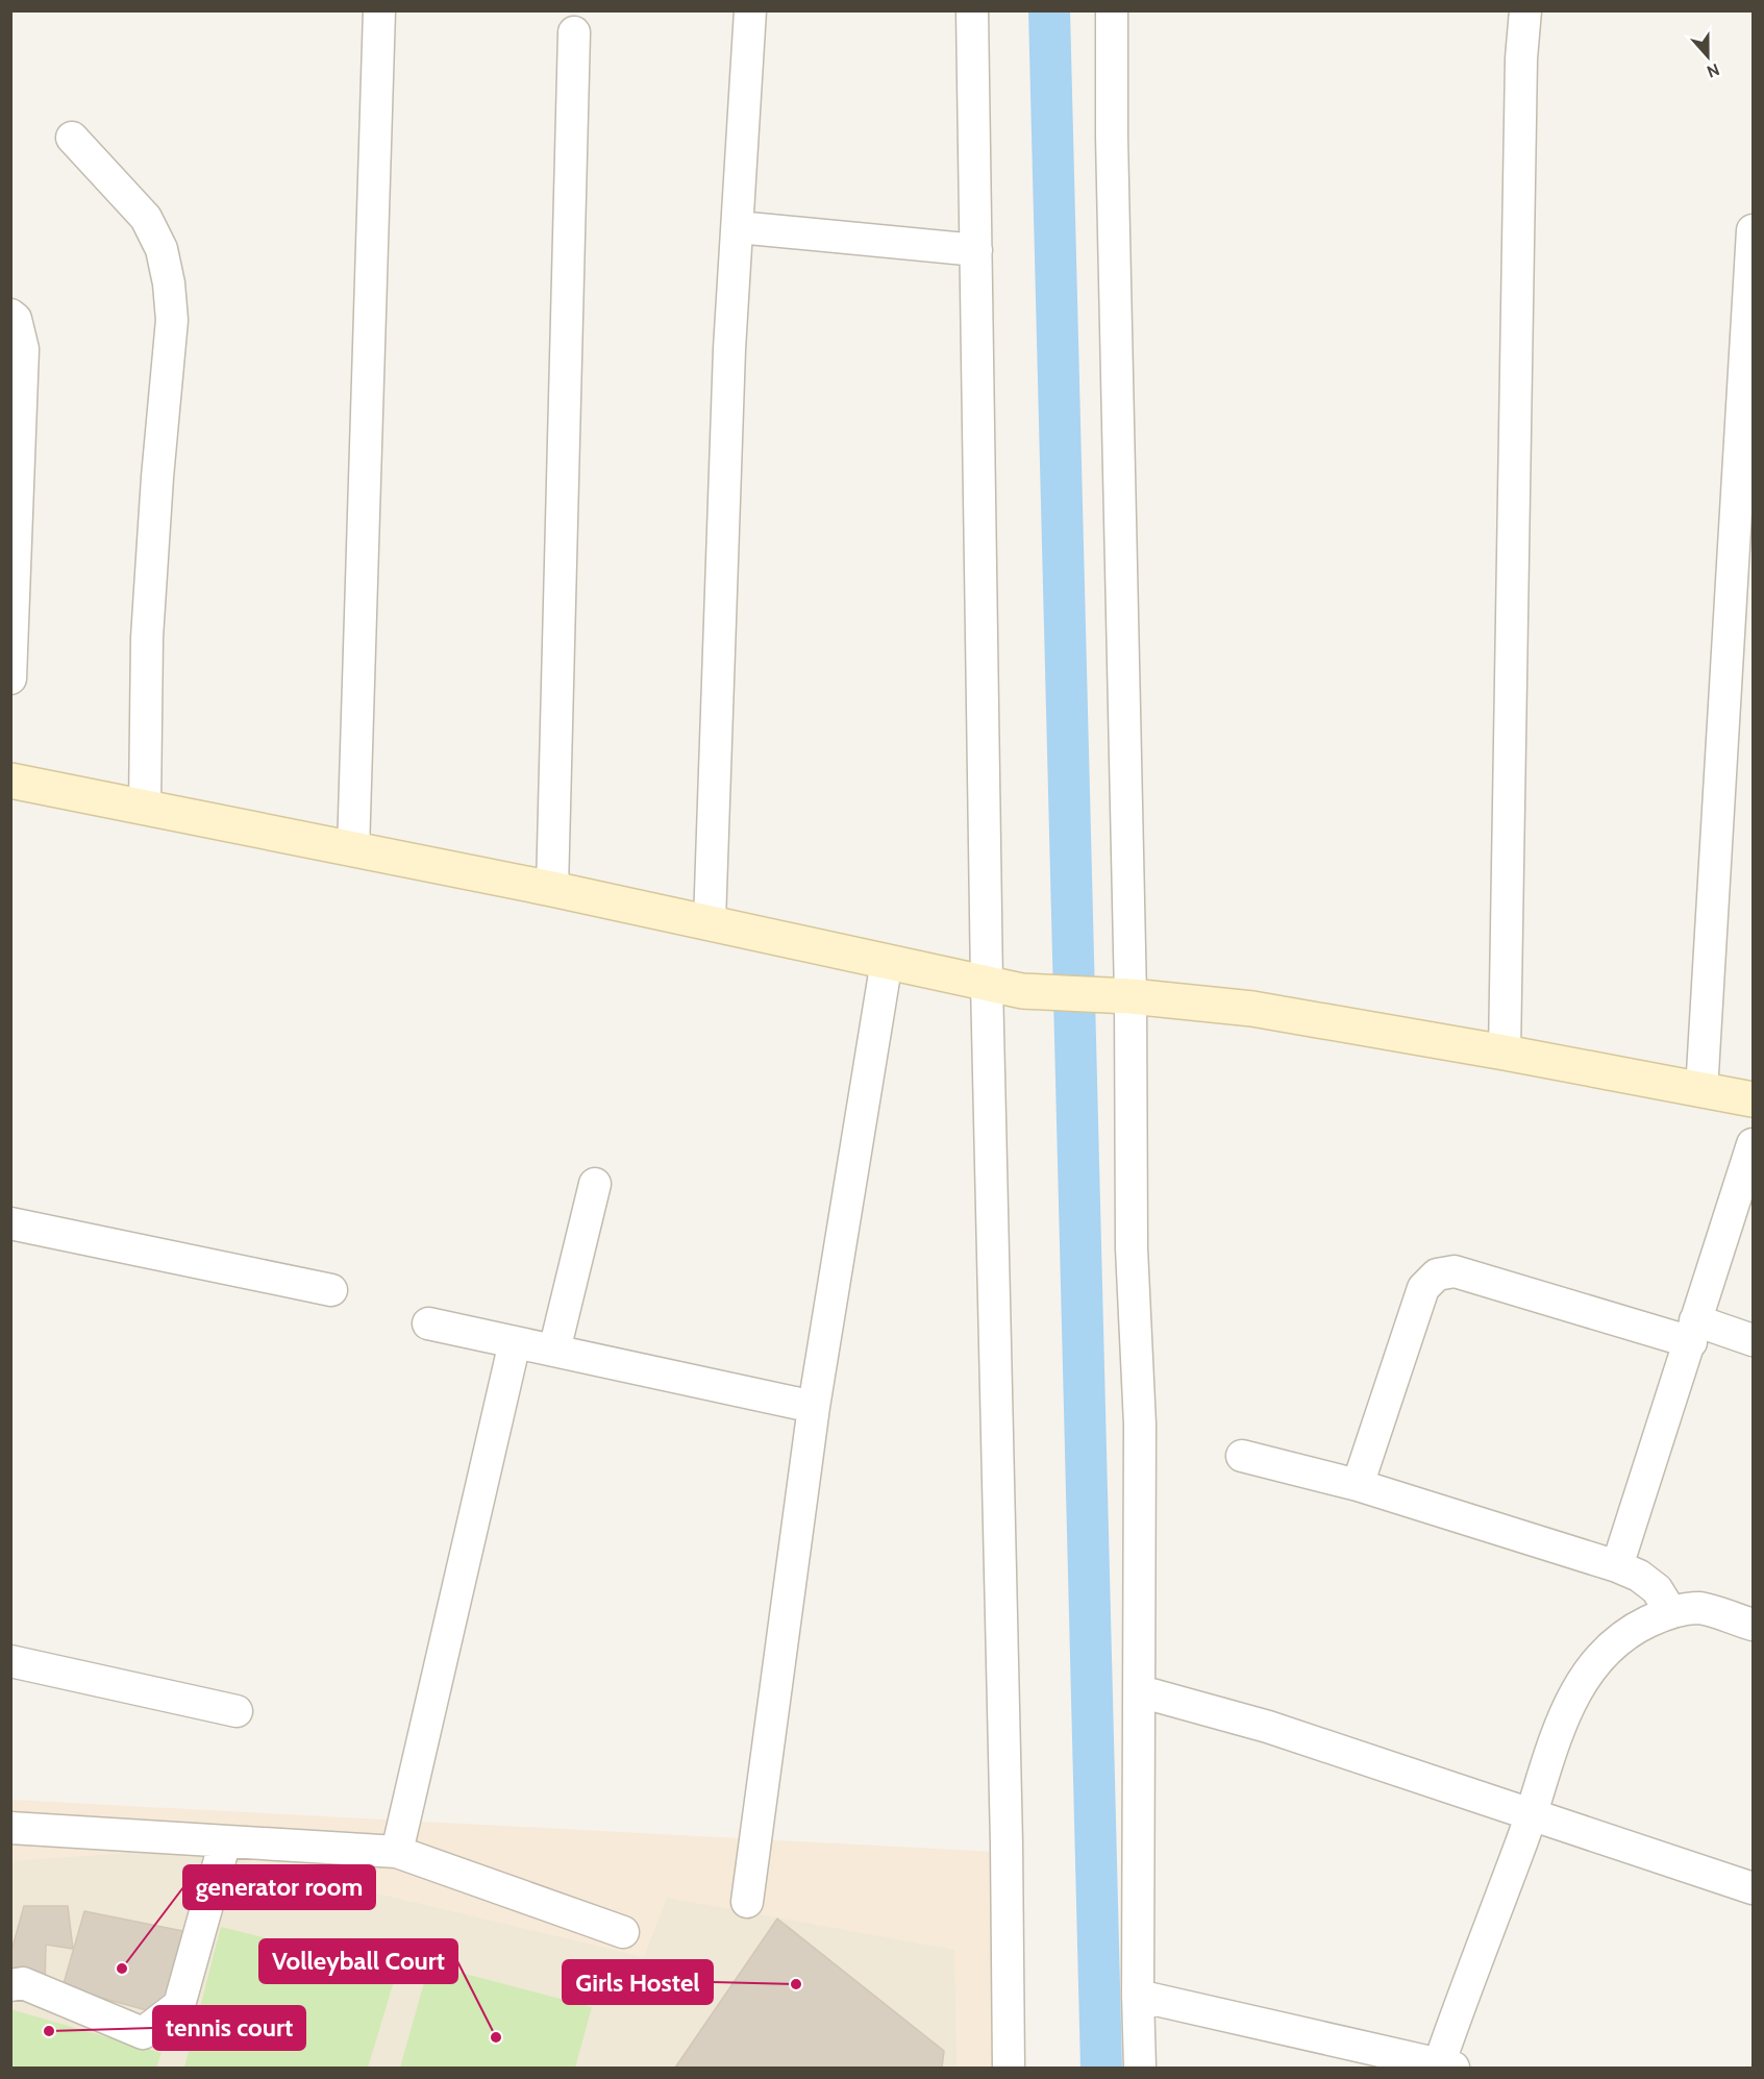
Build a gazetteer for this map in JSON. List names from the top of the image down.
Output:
{
  "places": [
    "generator room",
    "Girls Hostel",
    "tennis court",
    "Volleyball Court"
  ],
  "north": "bottom"
}
